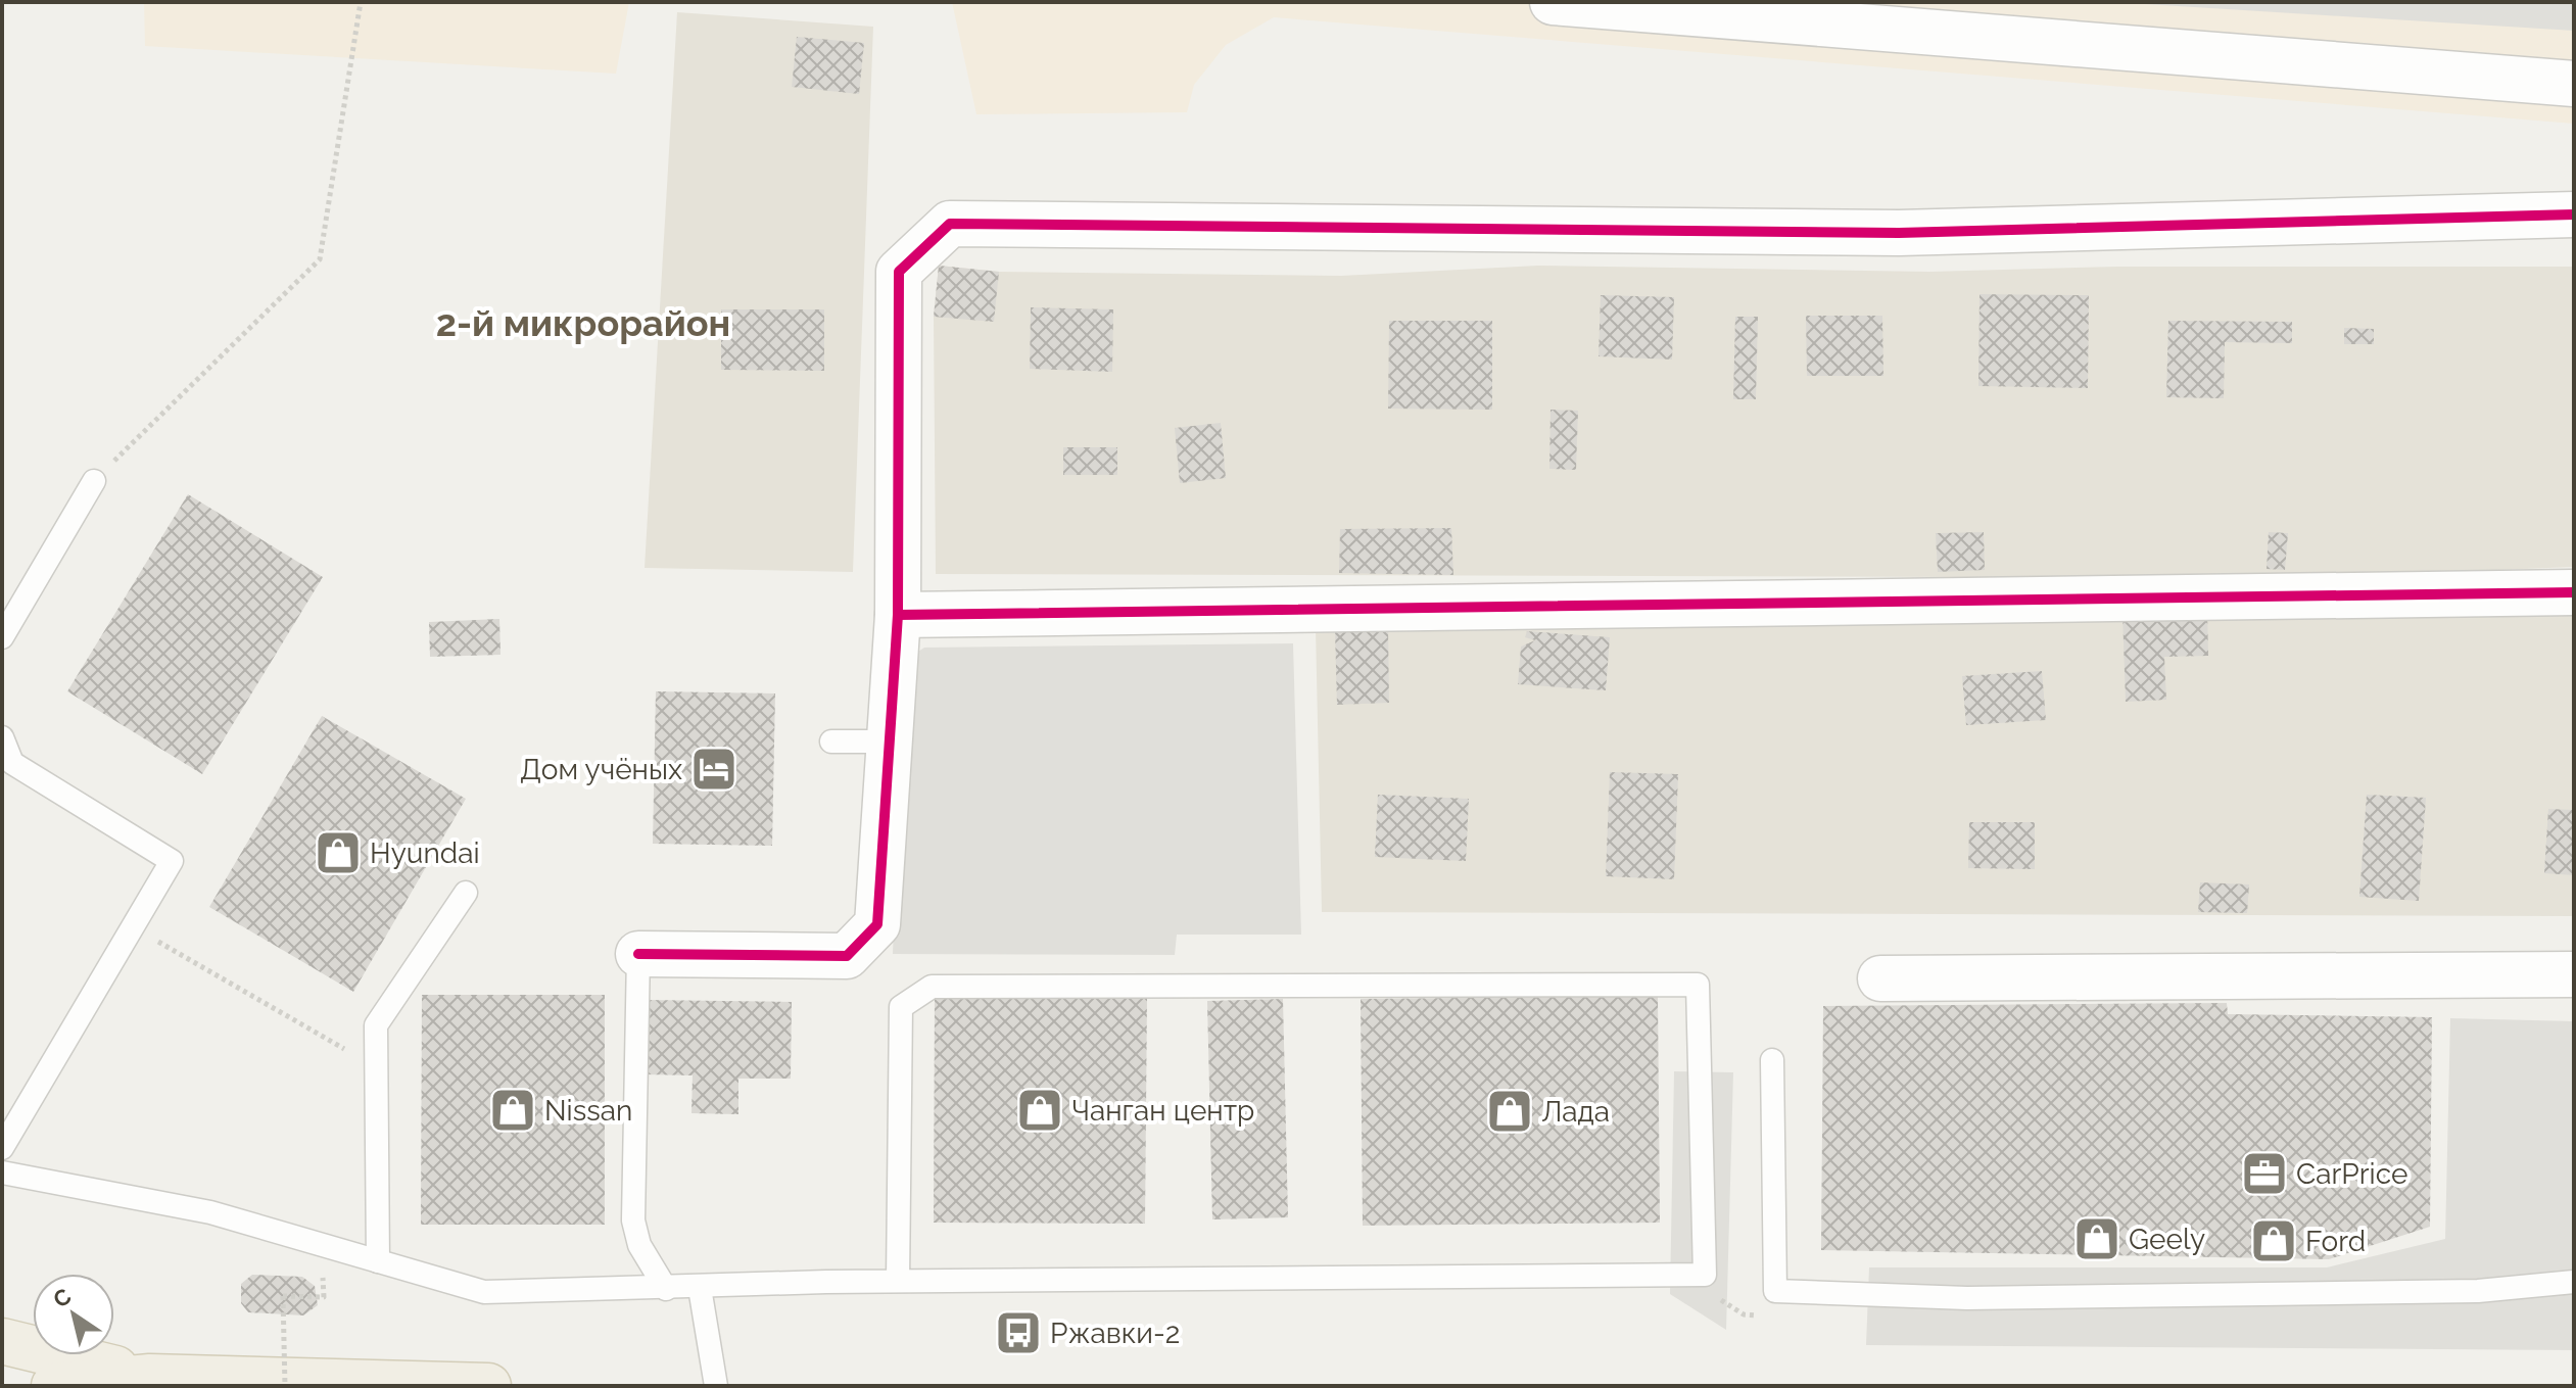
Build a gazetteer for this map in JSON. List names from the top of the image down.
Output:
{
  "districts": ["2-й микрорайон"],
  "places": {
    "hotel": ["Дом учёных"],
    "shop": [
      "Hyundai",
      "Nissan",
      "Чанган центр",
      "Лада",
      "Geely",
      "Ford"
    ],
    "office": ["CarPrice"],
    "bus stop": ["Ржавки-2"]
  },
  "north": "top left"
}
